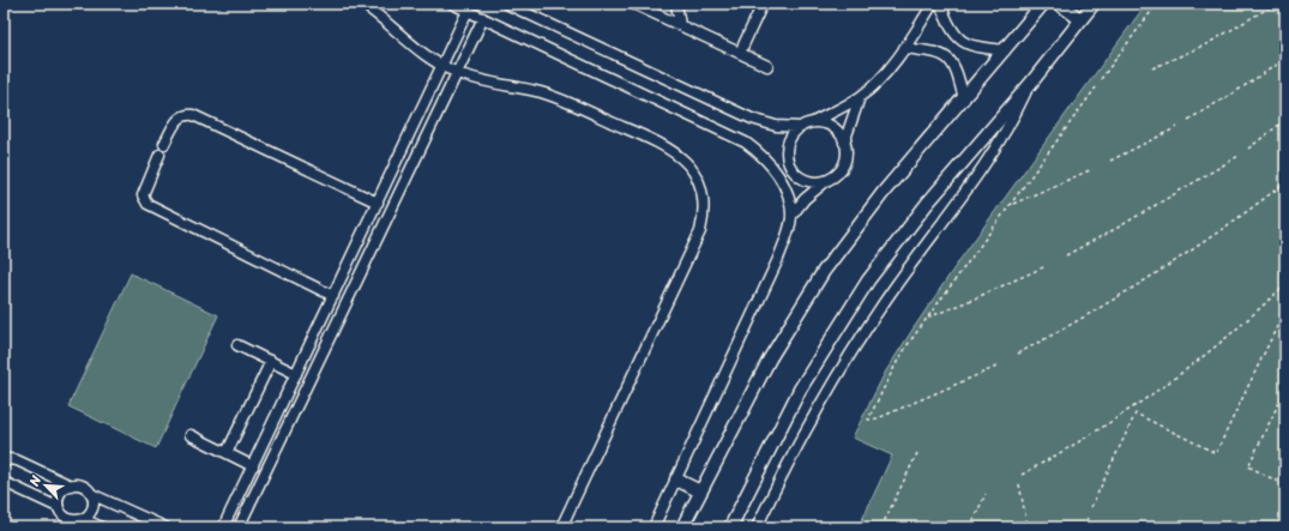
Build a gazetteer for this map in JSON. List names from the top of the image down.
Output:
{
  "north": "top left"
}
